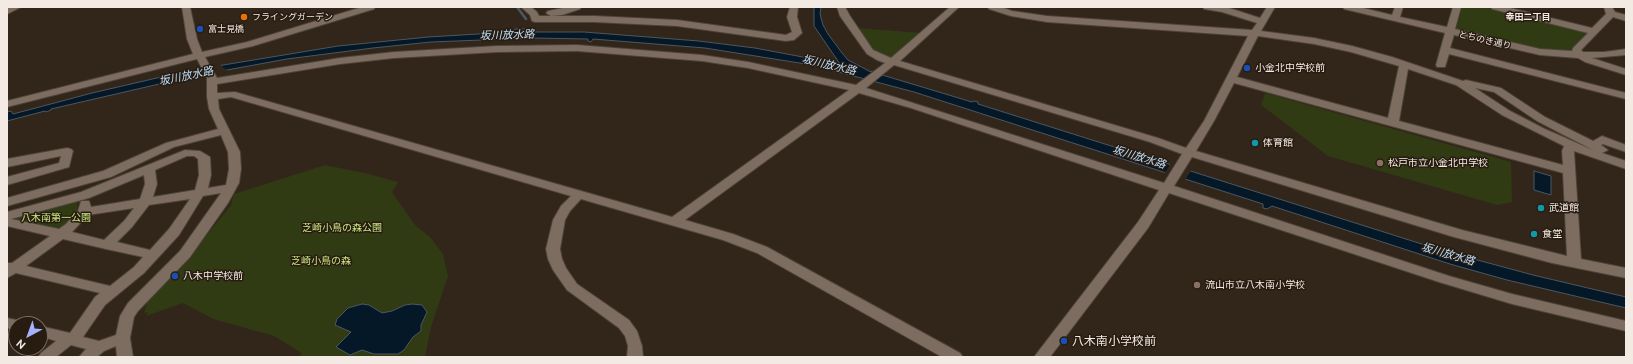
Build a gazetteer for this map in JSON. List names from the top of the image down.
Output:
{
  "streets": {
    "street": ["とちのき通り"]
  },
  "districts": ["幸田二丁目"],
  "water": ["坂川放水路"],
  "parks": ["八木南第一公園", "芝崎小鳥の森公園", "芝崎小鳥の森"],
  "places": [
    "フライングガーデン",
    "富士見橋",
    "小金北中学校前",
    "体育館",
    "松戸市立小金北中学校",
    "武道館",
    "食堂",
    "八木中学校前",
    "流山市立八木南小学校",
    "八木南小学校前"
  ],
  "north": "bottom left"
}
